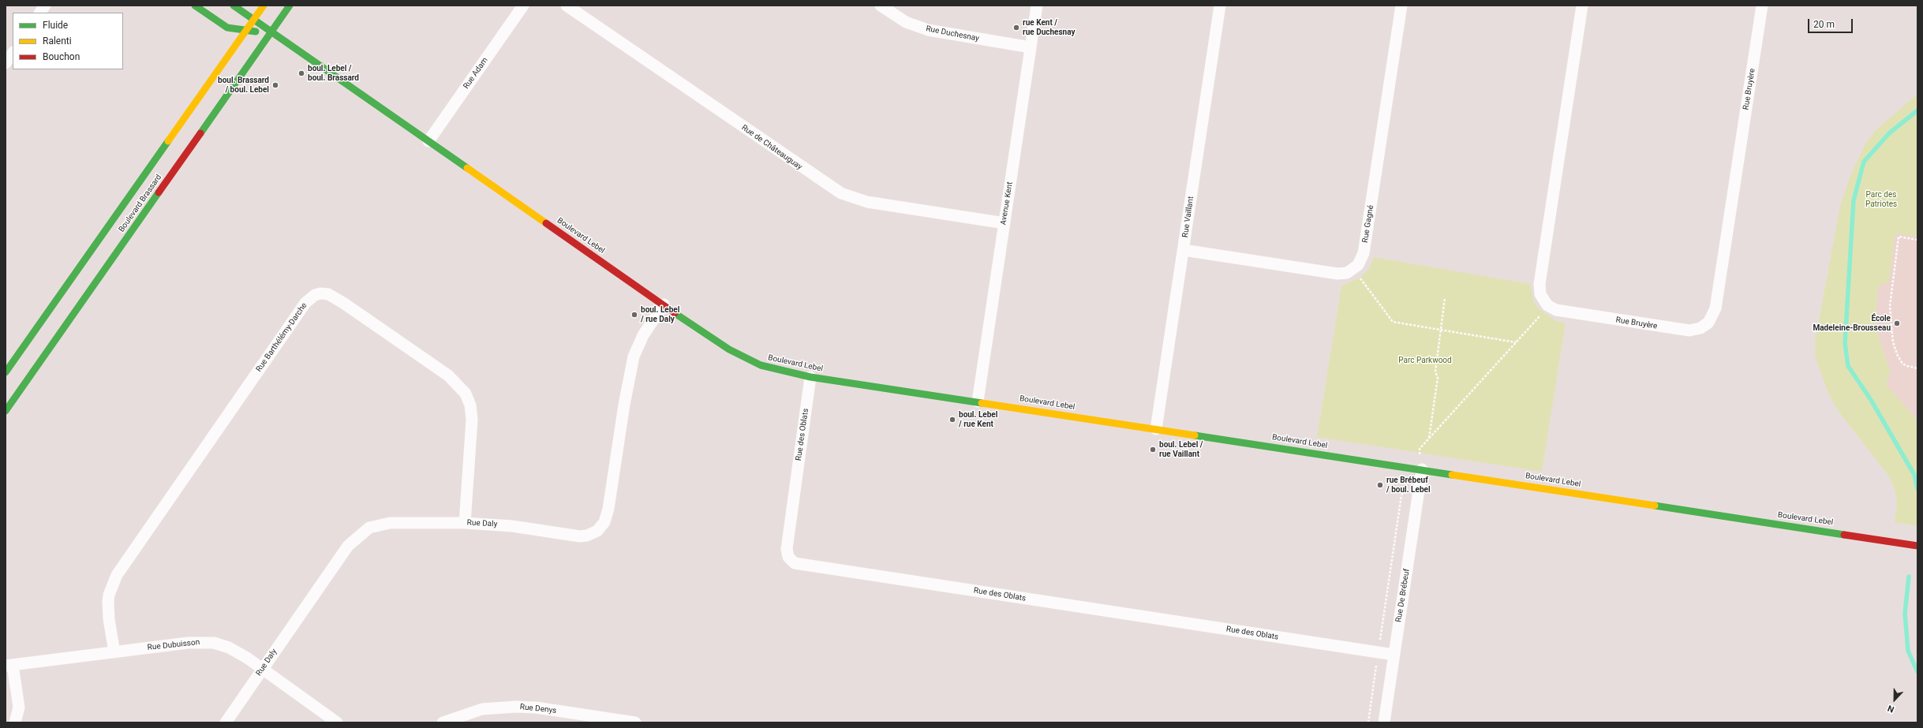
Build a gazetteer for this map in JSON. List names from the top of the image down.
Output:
{
  "streets": {
    "street": [
      "Rue Duchesnay",
      "Rue Adam",
      "Rue Bruyère",
      "Rue de Châteauguay",
      "Boulevard Brassard",
      "Avenue Kent",
      "Rue Vaillant",
      "Rue Gagné",
      "Boulevard Lebel",
      "Rue Barthélémy-Darche",
      "Rue des Oblats",
      "Rue Daly",
      "Rue De Brébeuf",
      "Rue Dubuisson",
      "Rue Denys"
    ]
  },
  "crossings": [
    ["Rue Duchesnay", "Avenue Kent"],
    ["Rue Adam", "Boulevard Lebel"],
    ["Rue de Châteauguay", "Avenue Kent"],
    ["Boulevard Brassard", "Boulevard Lebel"],
    ["Avenue Kent", "Boulevard Lebel"],
    ["Rue Vaillant", "Rue Gagné"],
    ["Rue Vaillant", "Boulevard Lebel"],
    ["Boulevard Lebel", "Rue des Oblats"],
    ["Boulevard Lebel", "Rue Daly"],
    ["Boulevard Lebel", "Rue De Brébeuf"],
    ["Rue Barthélémy-Darche", "Rue Daly"],
    ["Rue Barthélémy-Darche", "Rue Dubuisson"],
    ["Rue des Oblats", "Rue De Brébeuf"],
    ["Rue Daly", "Rue Dubuisson"]
  ],
  "parks": ["Parc des Patriotes", "Parc Parkwood"],
  "places": [
    "rue Kent / rue Duchesnay",
    "boul. Lebel / boul. Brassard",
    "boul. Brassard / boul. Lebel",
    "boul. Lebel / rue Daly",
    "École Madeleine-Brousseau",
    "boul. Lebel / rue Kent",
    "boul. Lebel / rue Vaillant",
    "rue Brébeuf / boul. Lebel"
  ],
  "legend": ["Fluide", "Ralenti", "Bouchon"],
  "scale_bar": "20 m",
  "north": "bottom"
}
